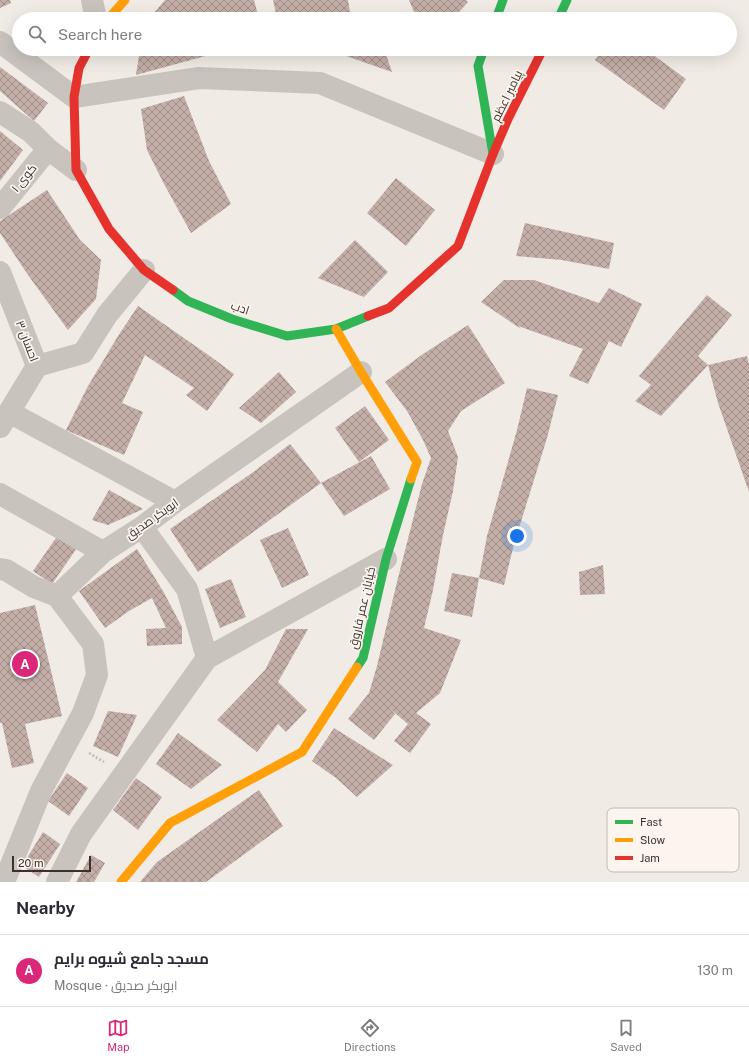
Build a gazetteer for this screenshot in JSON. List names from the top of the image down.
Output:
{
  "streets": {
    "street": [
      "پیامبر اعظم",
      "کوی ۱",
      "ادب",
      "احسان ۳",
      "ابوبکر صدیق",
      "خیابان عمر فاروق"
    ]
  },
  "crossings": [
    ["پیامبر اعظم", "ادب"],
    ["ادب", "خیابان عمر فاروق"],
    ["ابوبکر صدیق", "خیابان عمر فاروق"]
  ],
  "legend": ["Fast", "Slow", "Jam"],
  "scale_bar": "20 m",
  "page": {
    "search": "Search here",
    "pins": "A",
    "scale": "20 m",
    "heading": "Nearby",
    "list": [
      {
        "mark": "A",
        "name": "مسجد جامع شیوه برایم",
        "note": "Mosque · ابوبکر صدیق",
        "value": "130 m"
      }
    ],
    "nav": ["Map", "Directions", "Saved"]
  }
}
